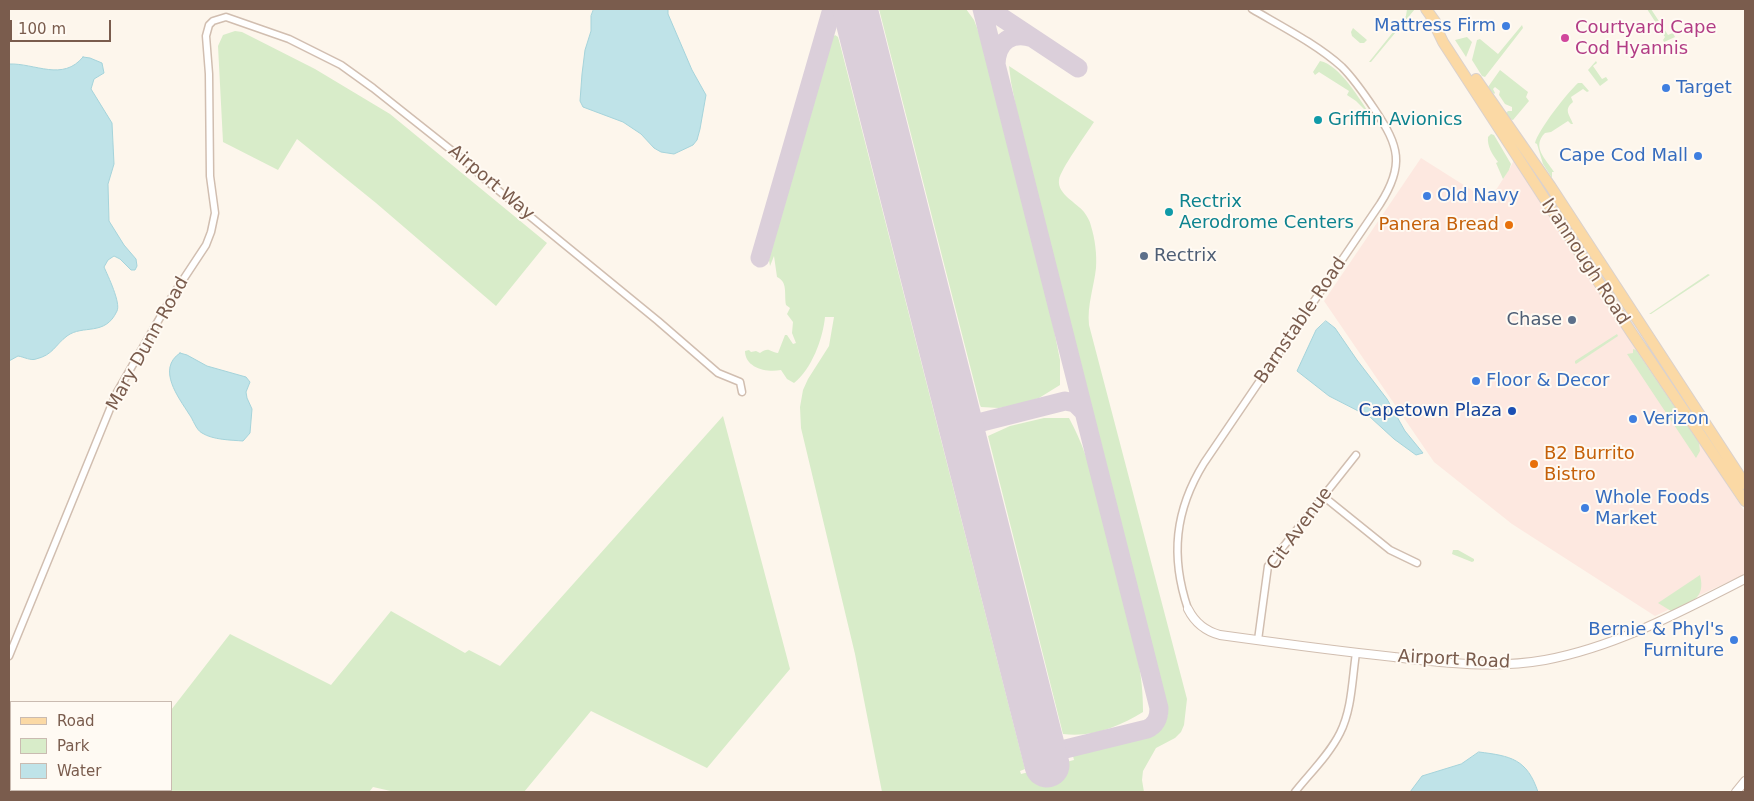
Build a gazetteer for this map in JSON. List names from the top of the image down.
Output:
{
  "streets": {
    "main road": ["Iyannough Road"],
    "street": [
      "Airport Way",
      "Barnstable Road",
      "Mary Dunn Road",
      "Cit Avenue",
      "Airport Road"
    ]
  },
  "crossings": [
    ["Airport Way", "Mary Dunn Road"],
    ["Barnstable Road", "Airport Road"],
    ["Cit Avenue", "Airport Road"]
  ],
  "places": [
    "Mattress Firm",
    "Courtyard Cape Cod Hyannis",
    "Target",
    "Griffin Avionics",
    "Cape Cod Mall",
    "Old Navy",
    "Rectrix Aerodrome Centers",
    "Panera Bread",
    "Rectrix",
    "Chase",
    "Floor & Decor",
    "Capetown Plaza",
    "Verizon",
    "B2 Burrito Bistro",
    "Whole Foods Market",
    "Bernie & Phyl's Furniture"
  ],
  "legend": ["Road", "Park", "Water"],
  "scale_bar": "100 m"
}
